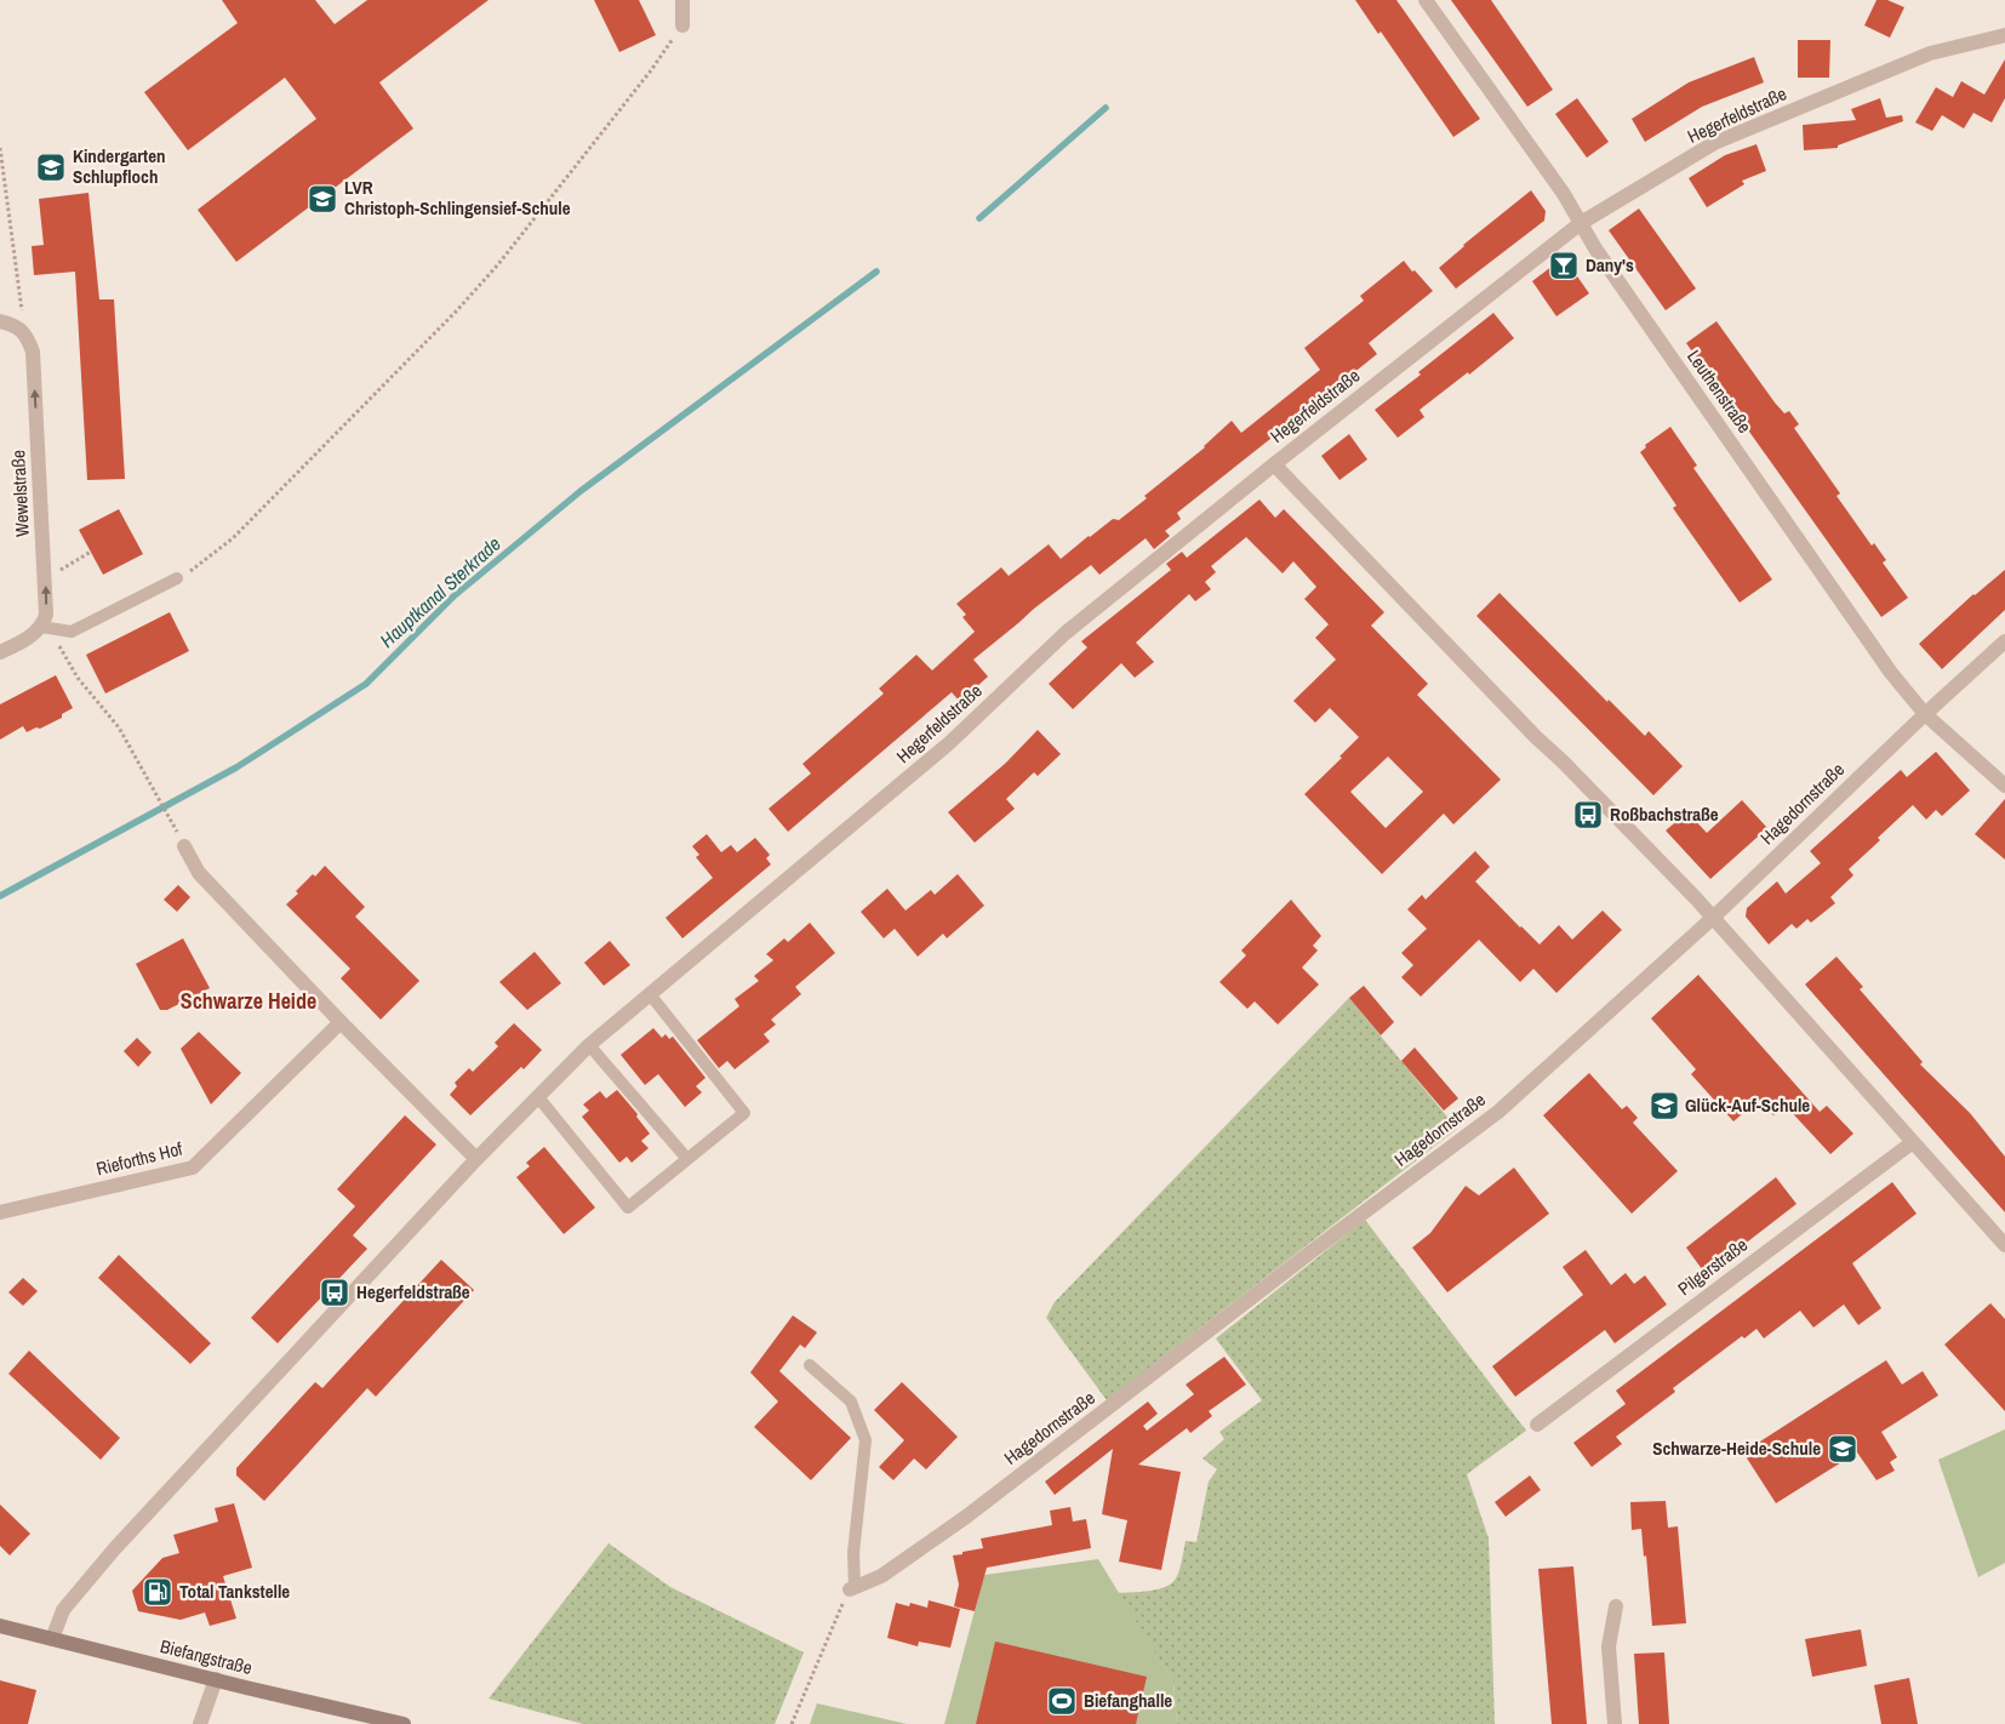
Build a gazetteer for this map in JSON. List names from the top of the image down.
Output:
{
  "streets": {
    "main road": ["Biefangstraße"],
    "street": [
      "Hegerfeldstraße",
      "Leuthenstraße",
      "Wewelstraße",
      "Hagedornstraße",
      "Rieforths Hof",
      "Pilgerstraße"
    ]
  },
  "crossings": [
    ["Hegerfeldstraße", "Leuthenstraße"],
    ["Hegerfeldstraße", "Biefangstraße"],
    ["Leuthenstraße", "Hagedornstraße"]
  ],
  "one_way": ["Wewelstraße"],
  "districts": ["Schwarze Heide"],
  "water": ["Hauptkanal Sterkrade"],
  "places": {
    "school or university": [
      "Kindergarten Schlupfloch",
      "LVR Christoph-Schlingensief-Schule",
      "Glück-Auf-Schule",
      "Schwarze-Heide-Schule"
    ],
    "bar": ["Dany's"],
    "bus stop": ["Roßbachstraße", "Hegerfeldstraße"],
    "fuel station": ["Total Tankstelle"],
    "sports": ["Biefanghalle"]
  }
}
